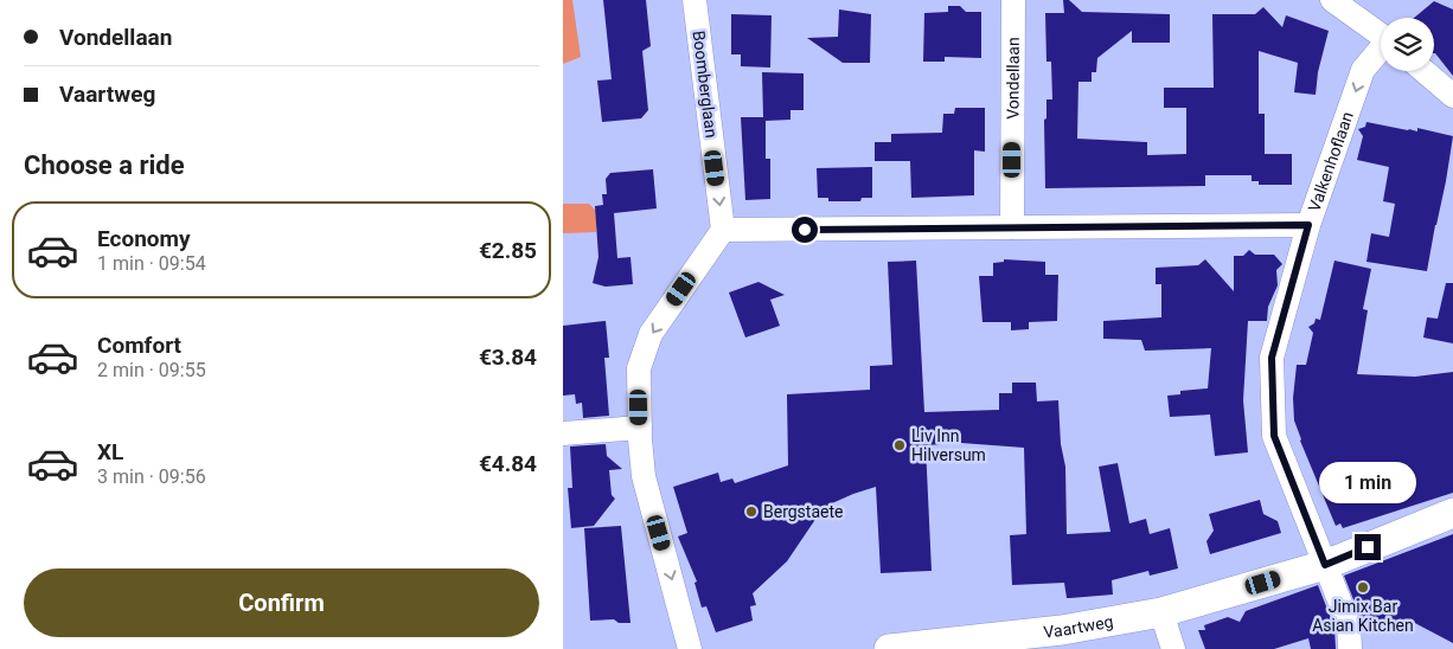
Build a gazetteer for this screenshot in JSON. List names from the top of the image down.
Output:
{
  "streets": {
    "street": [
      "Vondellaan",
      "Boomberglaan",
      "Valkenhoflaan",
      "Vaartweg"
    ]
  },
  "crossings": [
    ["Valkenhoflaan", "Vaartweg"]
  ],
  "one_way": ["Boomberglaan"],
  "places": ["Liv Inn Hilversum", "Bergstaete", "Jimix Bar Asian Kitchen"],
  "page": {
    "banner": ["Vondellaan", "Vaartweg"],
    "heading": "Choose a ride",
    "list": [
      {
        "name": "Economy",
        "note": "1 min · 09:54",
        "value": "€2.85"
      },
      {
        "name": "Comfort",
        "note": "2 min · 09:55",
        "value": "€3.84"
      },
      {
        "name": "XL",
        "note": "3 min · 09:56",
        "value": "€4.84"
      }
    ],
    "bubble": "1 min",
    "buttons": "Confirm"
  }
}
